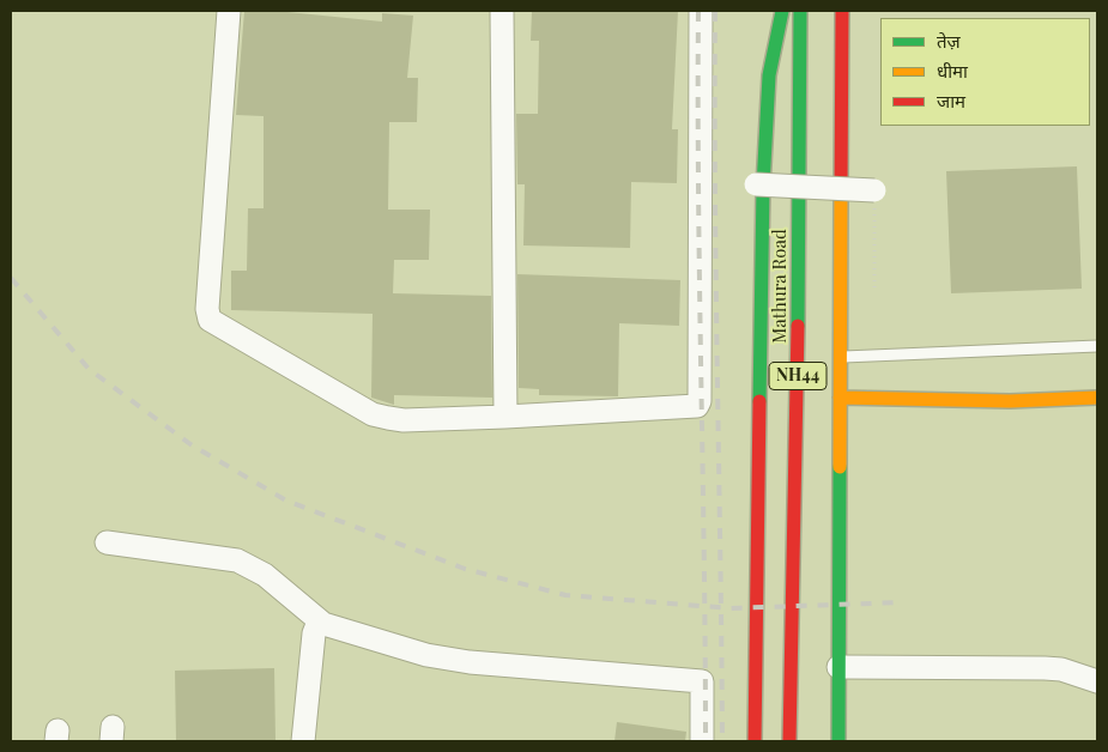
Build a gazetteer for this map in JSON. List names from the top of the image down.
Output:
{
  "streets": {
    "main road": ["Mathura Road", "NH44"]
  },
  "legend": ["तेज़", "धीमा", "जाम"]
}
